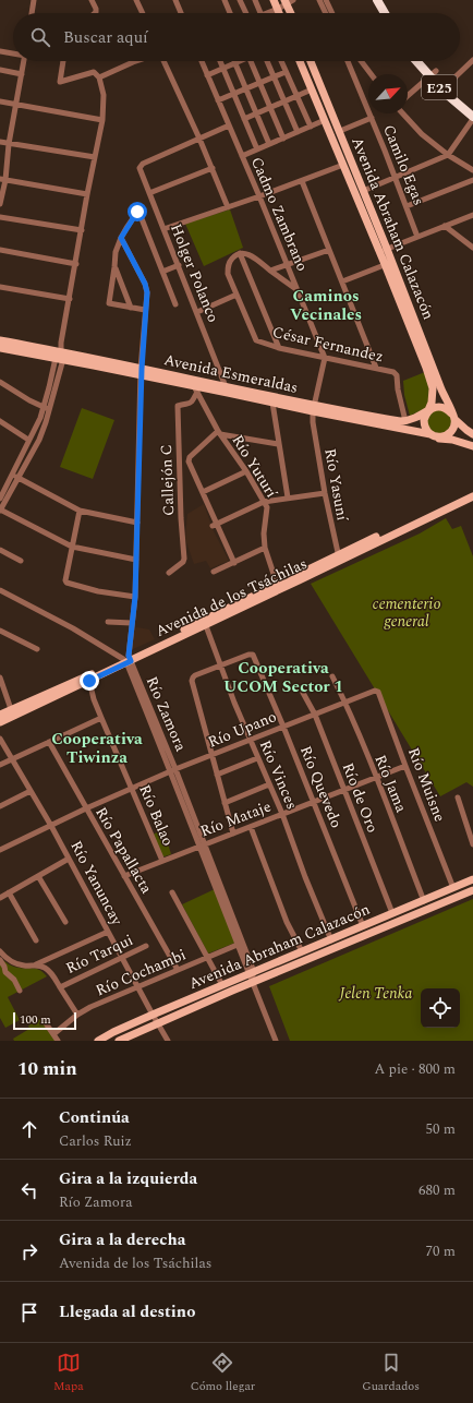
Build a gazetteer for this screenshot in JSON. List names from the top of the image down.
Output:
{
  "streets": {
    "highway": ["E25"],
    "main road": ["Avenida Abraham Calazacón", "Avenida Esmeraldas", "Avenida de los Tsáchilas"],
    "street": [
      "Camilo Egas",
      "Cadmo Zambrano",
      "Holger Polanco",
      "César Fernandez",
      "Río Yuturí",
      "Callejón C",
      "Río Yasuní",
      "Río Zamora",
      "Río Upano",
      "Río Vinces",
      "Río Jama",
      "Río Muisne",
      "Río Quevedo",
      "Río de Oro",
      "Río Balao",
      "Río Mataje",
      "Río Papallacta",
      "Río Yanuncay",
      "Río Tarqui",
      "Río Cochambi"
    ]
  },
  "crossings": [
    ["Cadmo Zambrano", "César Fernandez"],
    ["Avenida Abraham Calazacón", "Avenida Esmeraldas"],
    ["Avenida Abraham Calazacón", "Río Zamora"],
    ["Avenida Abraham Calazacón", "Río Vinces"],
    ["Avenida Abraham Calazacón", "Río Jama"],
    ["Avenida Abraham Calazacón", "Río Muisne"],
    ["Avenida Abraham Calazacón", "Río Quevedo"],
    ["Avenida Abraham Calazacón", "Río de Oro"],
    ["Avenida Abraham Calazacón", "Río Yanuncay"],
    ["Holger Polanco", "César Fernandez"],
    ["Holger Polanco", "Avenida Esmeraldas"],
    ["César Fernandez", "Avenida Esmeraldas"],
    ["Avenida Esmeraldas", "Río Yuturí"],
    ["Avenida Esmeraldas", "Callejón C"],
    ["Avenida Esmeraldas", "Río Yasuní"],
    ["Avenida Esmeraldas", "Río Zamora"],
    ["Río Yuturí", "Callejón C"],
    ["Río Yuturí", "Avenida de los Tsáchilas"],
    ["Río Yasuní", "Avenida de los Tsáchilas"],
    ["Avenida de los Tsáchilas", "Río Zamora"],
    ["Avenida de los Tsáchilas", "Río Vinces"],
    ["Avenida de los Tsáchilas", "Río Balao"],
    ["Río Zamora", "Río Upano"],
    ["Río Zamora", "Río Mataje"],
    ["Río Zamora", "Río Cochambi"],
    ["Río Upano", "Río Vinces"],
    ["Río Upano", "Río Jama"],
    ["Río Upano", "Río Muisne"],
    ["Río Upano", "Río Quevedo"],
    ["Río Upano", "Río de Oro"],
    ["Río Upano", "Río Balao"],
    ["Río Upano", "Río Papallacta"],
    ["Río Upano", "Río Yanuncay"],
    ["Río Vinces", "Río Quevedo"],
    ["Río Vinces", "Río Mataje"],
    ["Río Jama", "Río Mataje"],
    ["Río Muisne", "Río Mataje"],
    ["Río Quevedo", "Río Mataje"],
    ["Río de Oro", "Río Mataje"],
    ["Río Balao", "Río Mataje"],
    ["Río Mataje", "Río Papallacta"],
    ["Río Papallacta", "Río Cochambi"],
    ["Río Yanuncay", "Río Tarqui"],
    ["Río Yanuncay", "Río Cochambi"]
  ],
  "districts": ["Caminos Vecinales", "Cooperativa UCOM Sector 1", "Cooperativa Tiwinza"],
  "parks": ["cementerio general", "Jelen Tenka"],
  "scale_bar": "100 m",
  "north": "top right",
  "page": {
    "search": "Buscar aquí",
    "scale": "100 m",
    "heading": ["10 min", "A pie · 800 m"],
    "list": [
      ["Continúa", "Carlos Ruiz", "50 m"],
      ["Gira a la izquierda", "Río Zamora", "680 m"],
      ["Gira a la derecha", "Avenida de los Tsáchilas", "70 m"],
      "Llegada al destino"
    ],
    "nav": ["Mapa", "Cómo llegar", "Guardados"]
  }
}
